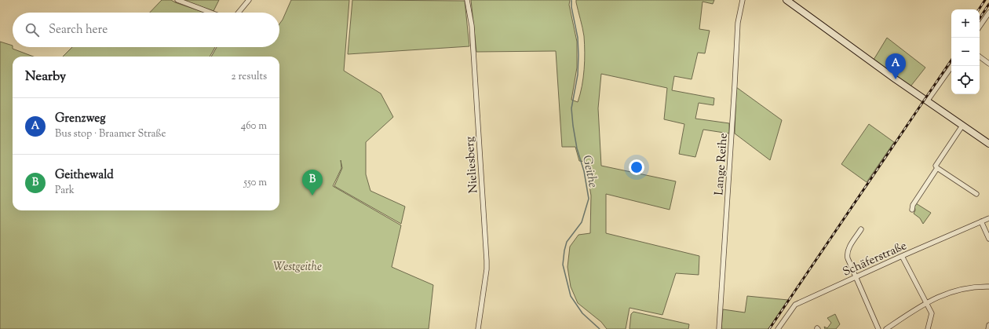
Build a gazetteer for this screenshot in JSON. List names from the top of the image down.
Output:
{
  "streets": {
    "street": ["Lange Reihe", "Nieliesberg", "Schäferstraße"]
  },
  "water": ["Geithe"],
  "parks": ["Westgeithe"],
  "page": {
    "map_buttons": ["+", "−"],
    "search": "Search here",
    "pins": ["A", "B"],
    "heading": ["Nearby", "2 results"],
    "list": [
      {
        "mark": "A",
        "name": "Grenzweg",
        "note": "Bus stop · Braamer Straße",
        "value": "460 m"
      },
      {
        "mark": "B",
        "name": "Geithewald",
        "note": "Park",
        "value": "550 m"
      }
    ]
  }
}
